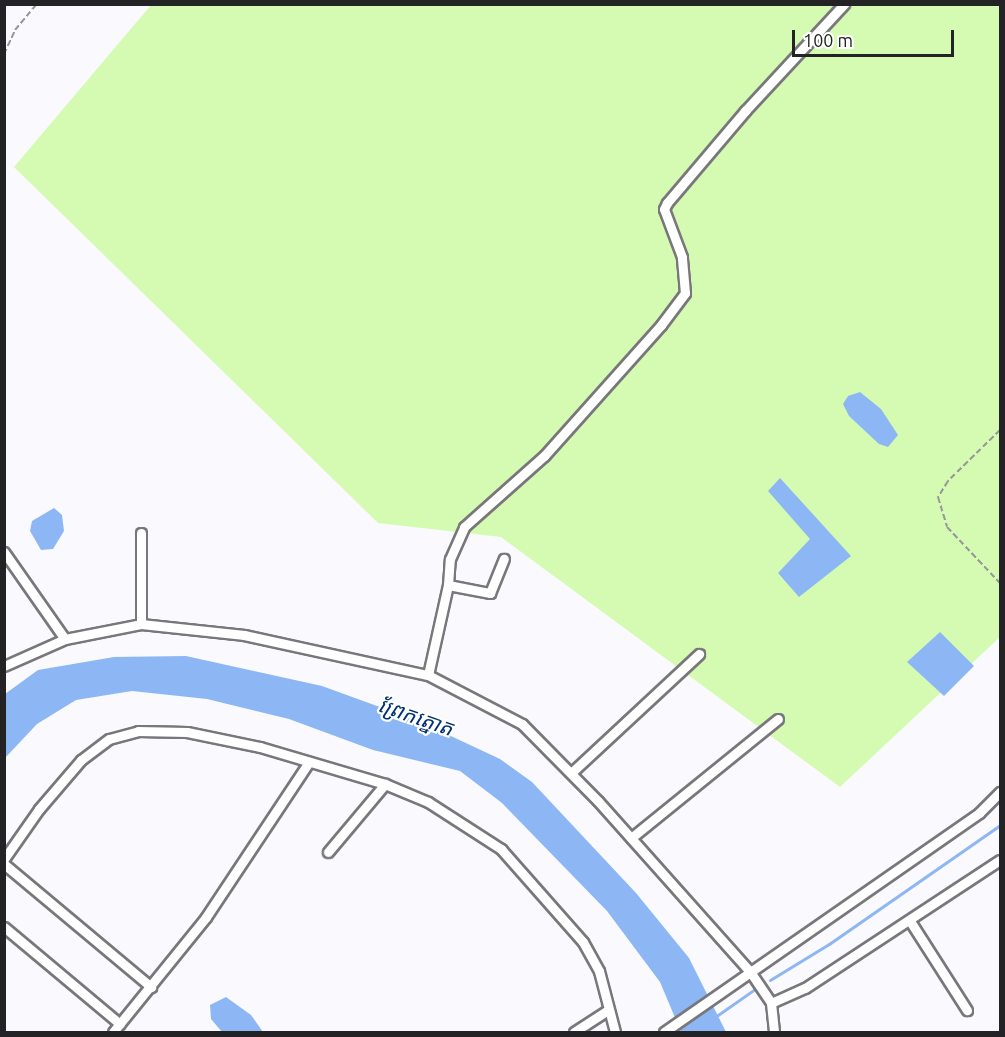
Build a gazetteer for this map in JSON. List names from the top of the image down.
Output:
{
  "water": ["ព្រែកត្នោត"],
  "scale_bar": "100 m"
}
